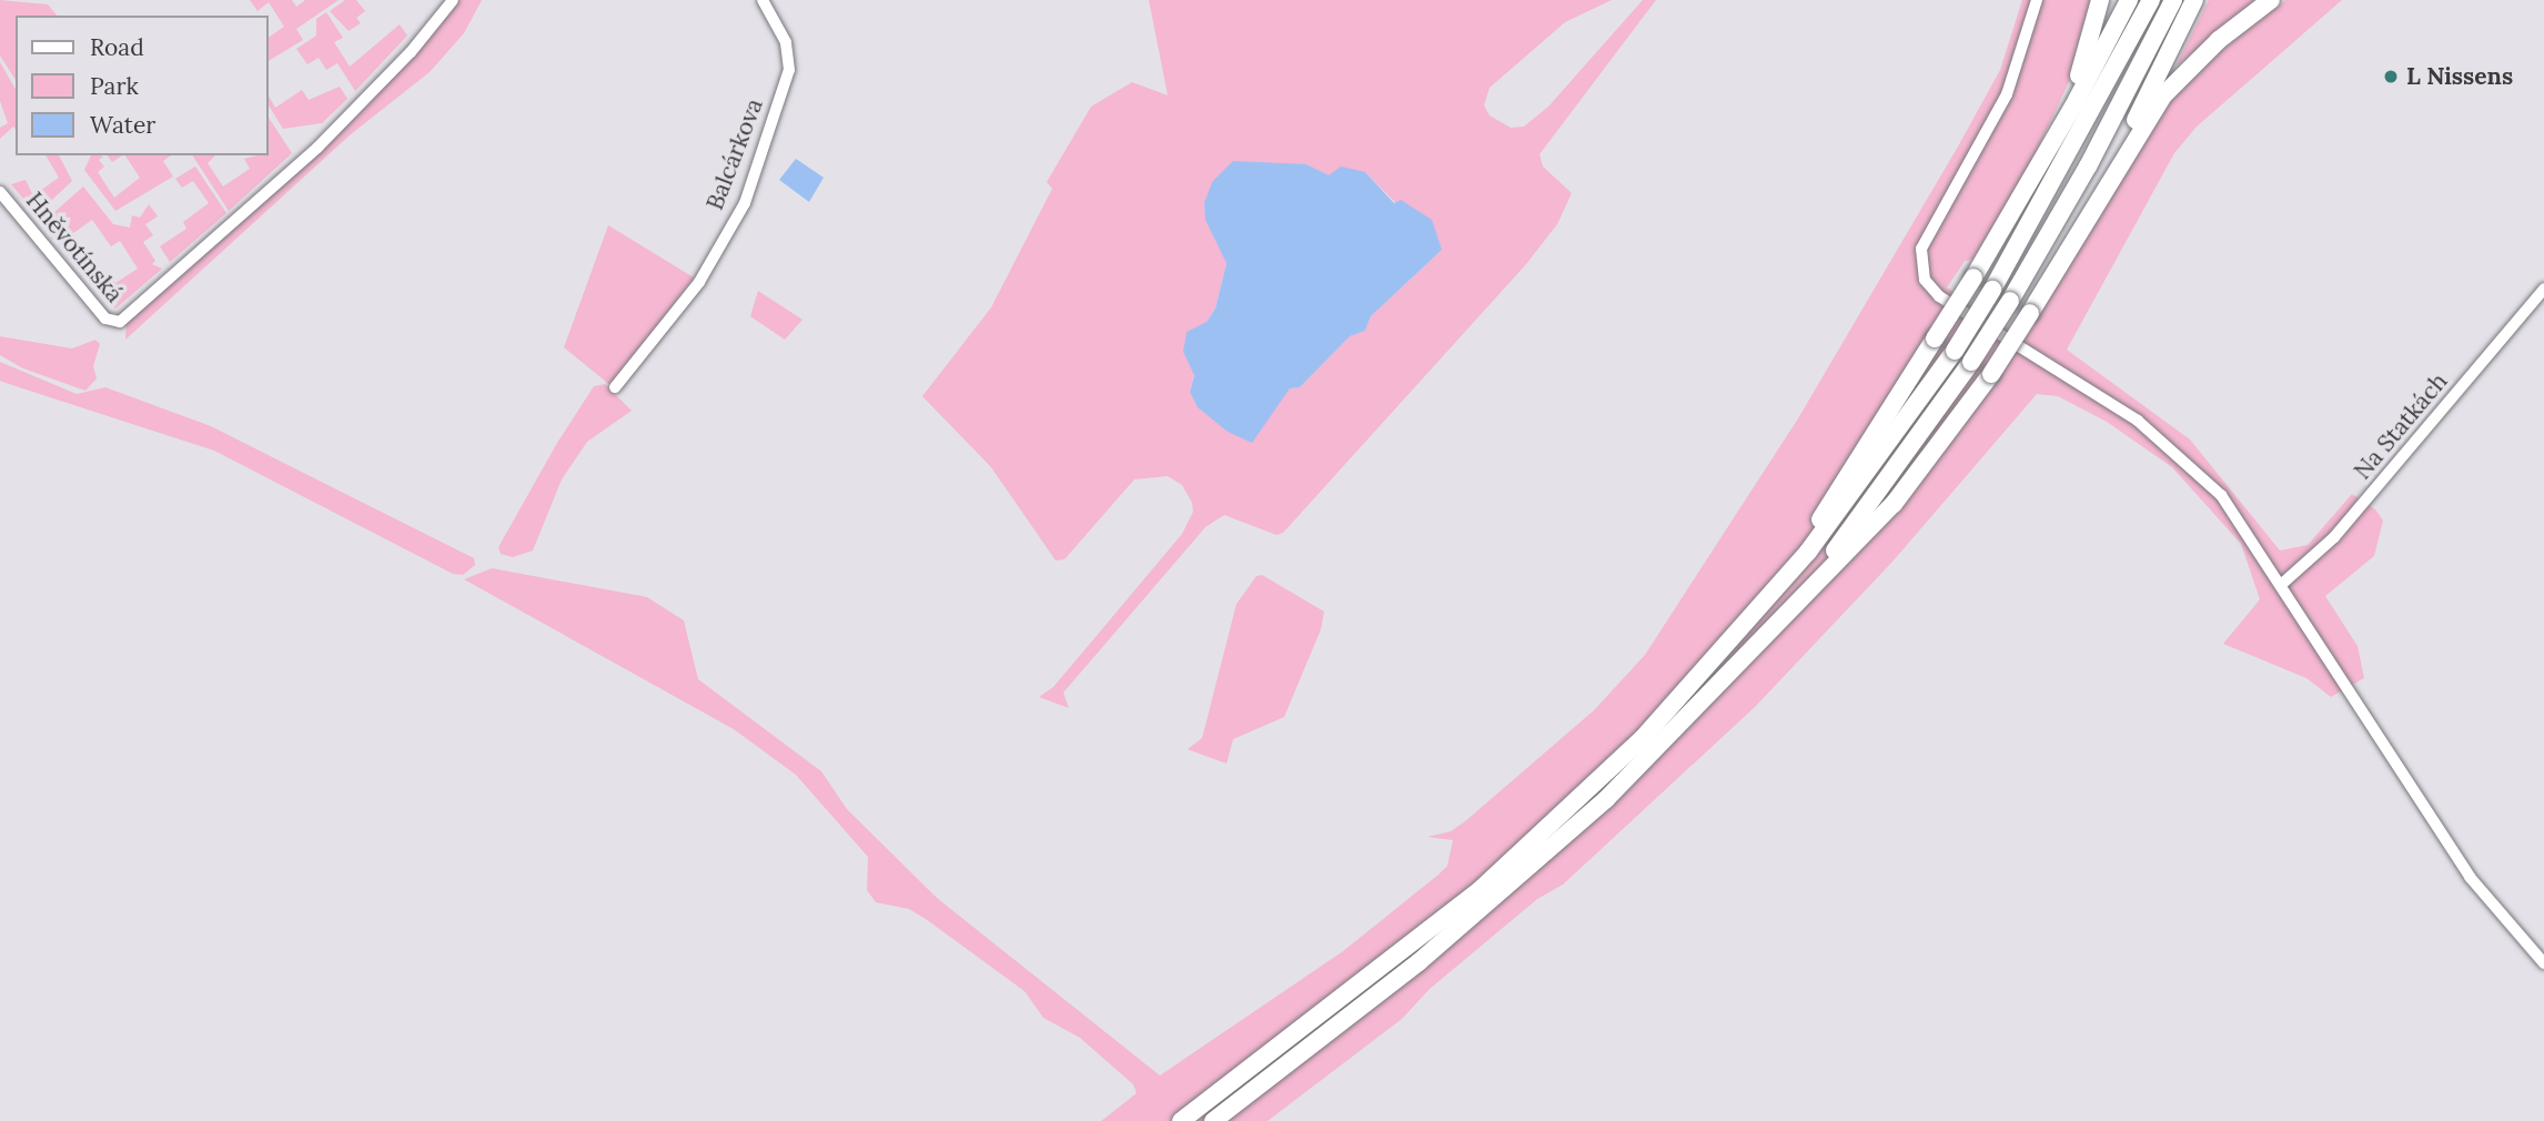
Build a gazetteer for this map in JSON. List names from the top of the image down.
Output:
{
  "streets": {
    "street": ["Balcárkova", "Hněvotínská", "Na Statkách"]
  },
  "places": ["L Nissens"],
  "legend": ["Road", "Park", "Water"]
}
